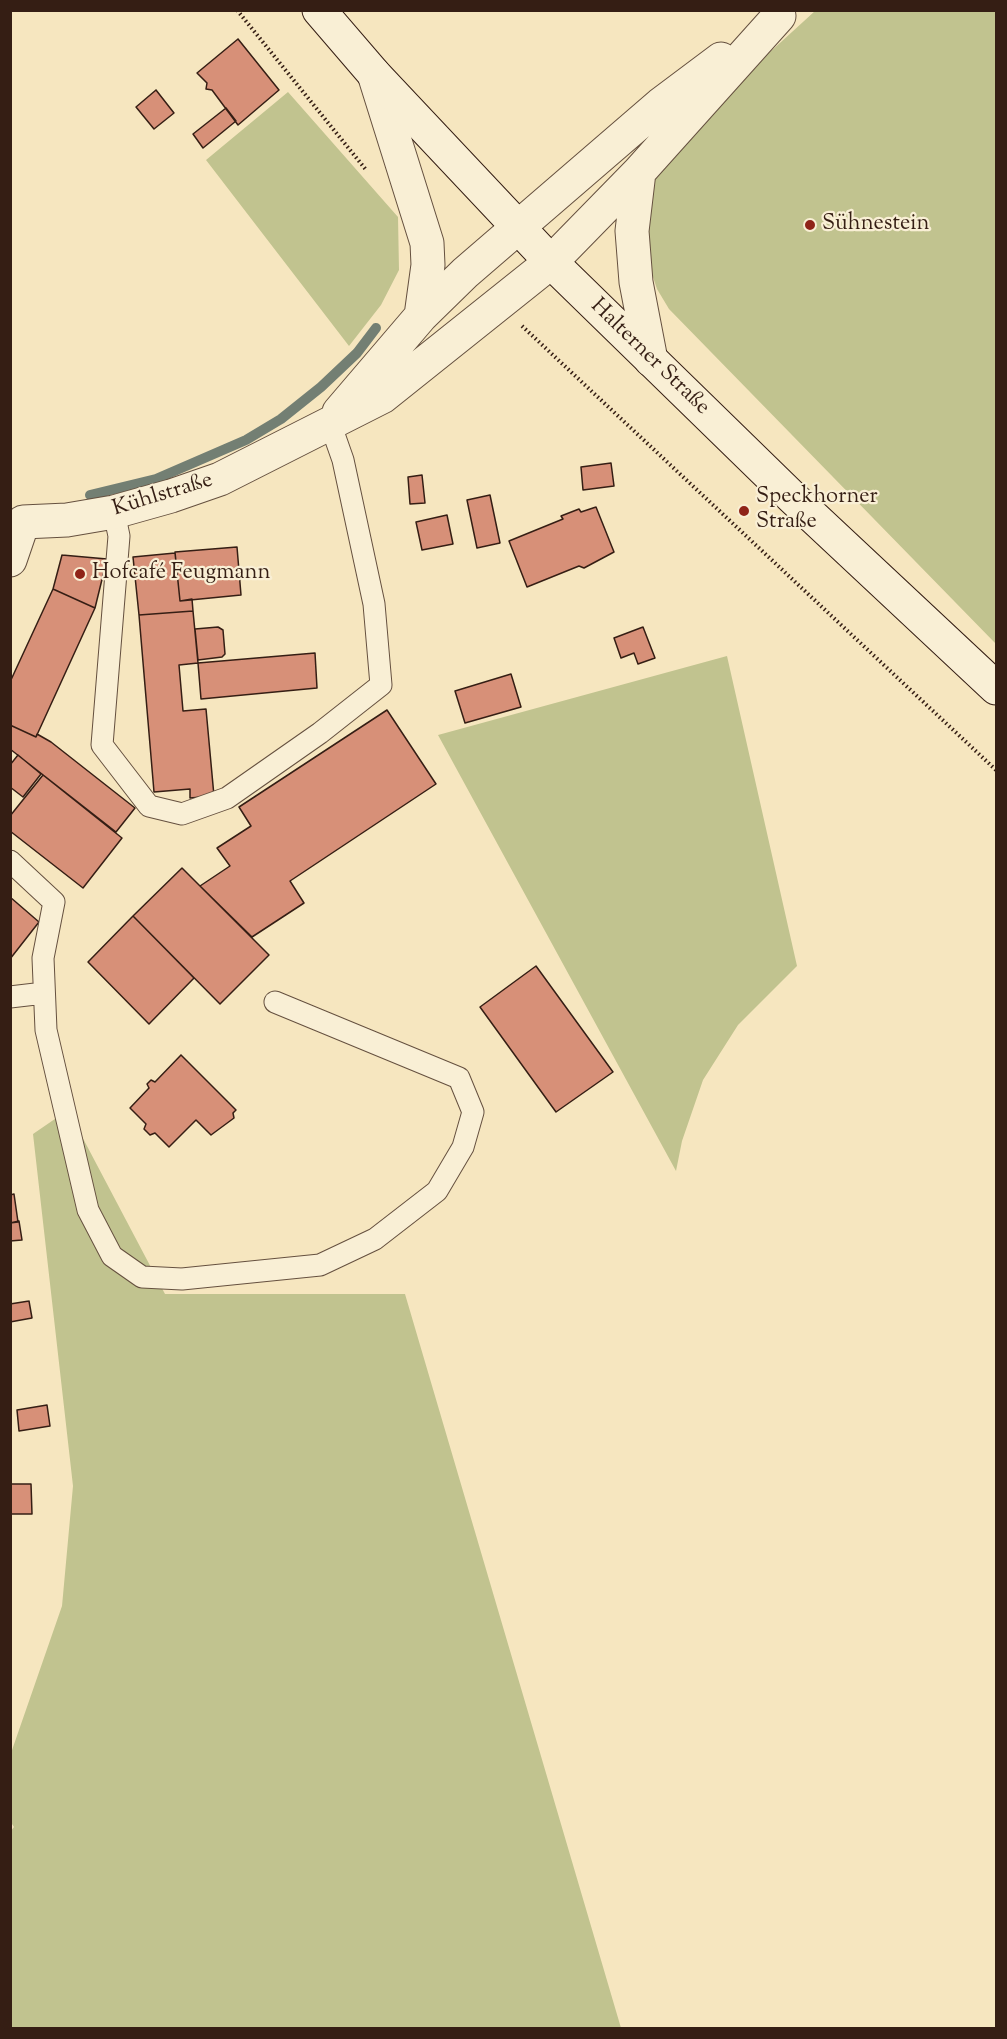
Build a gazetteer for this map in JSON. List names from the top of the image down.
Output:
{
  "streets": {
    "street": ["Halterner Straße", "Kühlstraße"]
  },
  "crossings": [
    ["Halterner Straße", "Kühlstraße"]
  ],
  "places": ["Sühnestein", "Speckhorner Straße", "Hofcafé Feugmann"]
}
